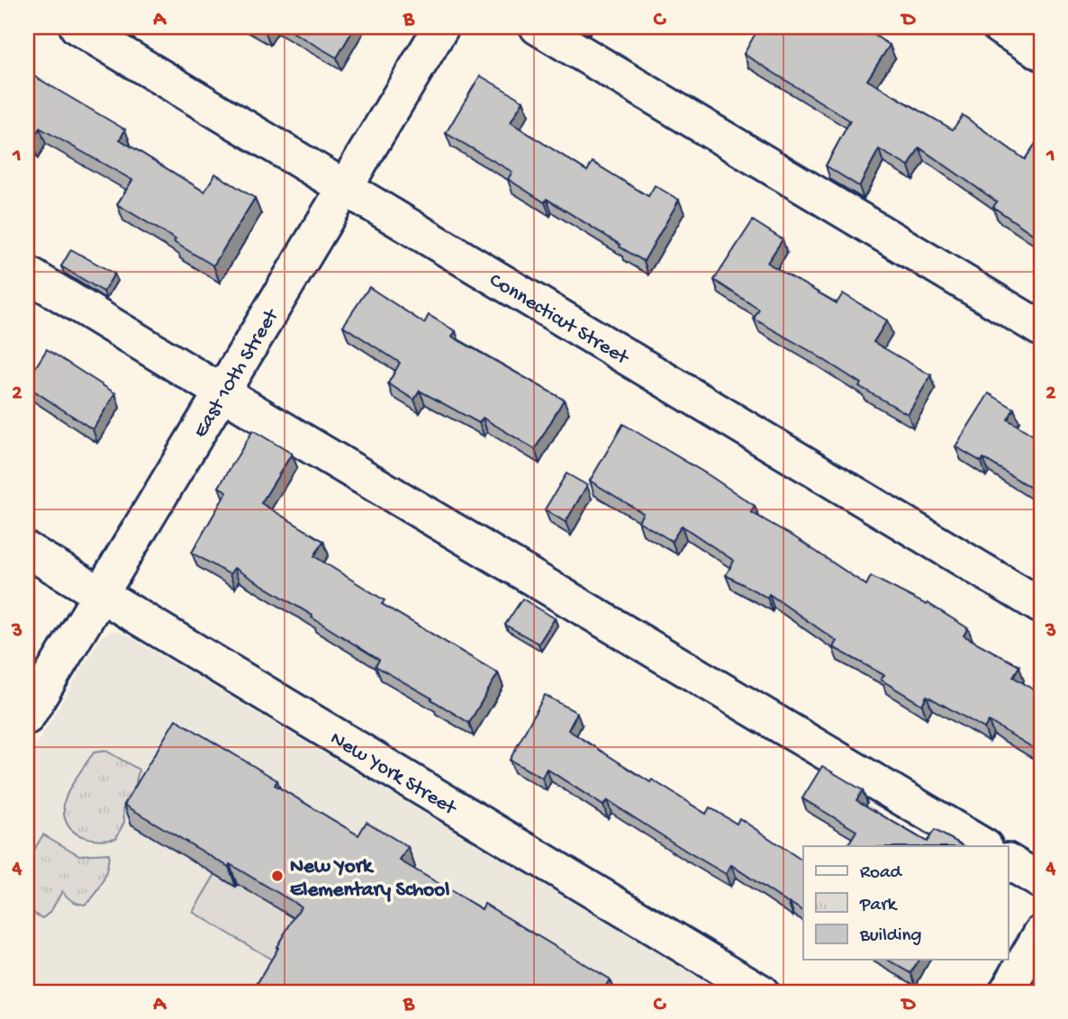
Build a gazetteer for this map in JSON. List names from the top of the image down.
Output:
{
  "streets": {
    "street": ["Connecticut Street", "East 10th Street", "New York Street"]
  },
  "crossings": [
    ["Connecticut Street", "East 10th Street"],
    ["East 10th Street", "New York Street"]
  ],
  "places": ["New York Elementary School"],
  "legend": ["Road", "Park", "Building"],
  "grid": {
    "columns": [
      "A",
      "B",
      "C",
      "D"
    ],
    "rows": [
      "1",
      "2",
      "3",
      "4"
    ]
  }
}
